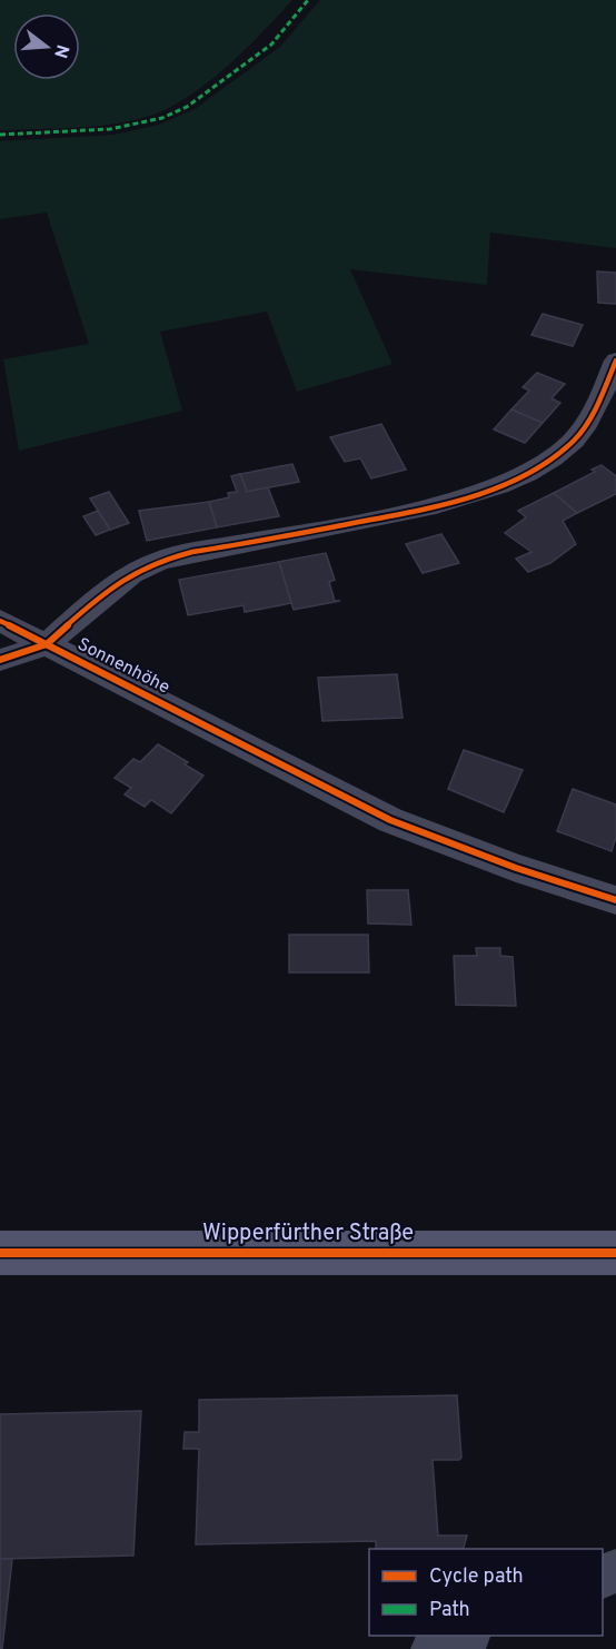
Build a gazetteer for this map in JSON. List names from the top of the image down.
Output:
{
  "streets": {
    "main road": ["Wipperfürther Straße"],
    "street": ["Sonnenhöhe"]
  },
  "legend": ["Cycle path", "Path"],
  "north": "right"
}
